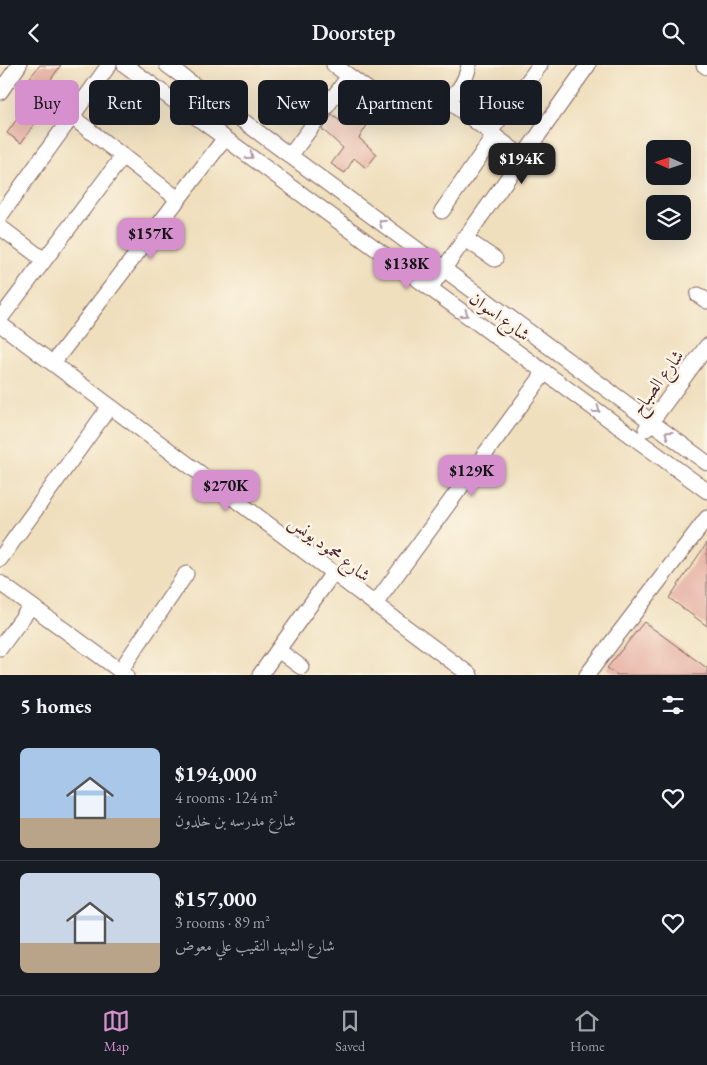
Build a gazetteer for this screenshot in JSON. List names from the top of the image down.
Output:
{
  "streets": {
    "street": ["شارع اسوان", "شارع الصباح", "شارع محمود يونس"]
  },
  "crossings": [
    ["شارع اسوان", "شارع الصباح"]
  ],
  "north": "left",
  "page": {
    "header": "Doorstep",
    "chip": [
      "Buy",
      "Rent",
      "Filters",
      "New",
      "Apartment",
      "House"
    ],
    "price": [
      "$194K",
      "$157K",
      "$138K",
      "$129K",
      "$270K"
    ],
    "heading": "5 homes",
    "list": [
      {
        "name": "$194,000",
        "note": "4 rooms · 124 m² · شارع مدرسه بن خلدون"
      },
      {
        "name": "$157,000",
        "note": "3 rooms · 89 m² · شارع الشهيد النقيب علي معوض"
      }
    ],
    "tabs": ["Map", "Saved", "Home"]
  }
}
